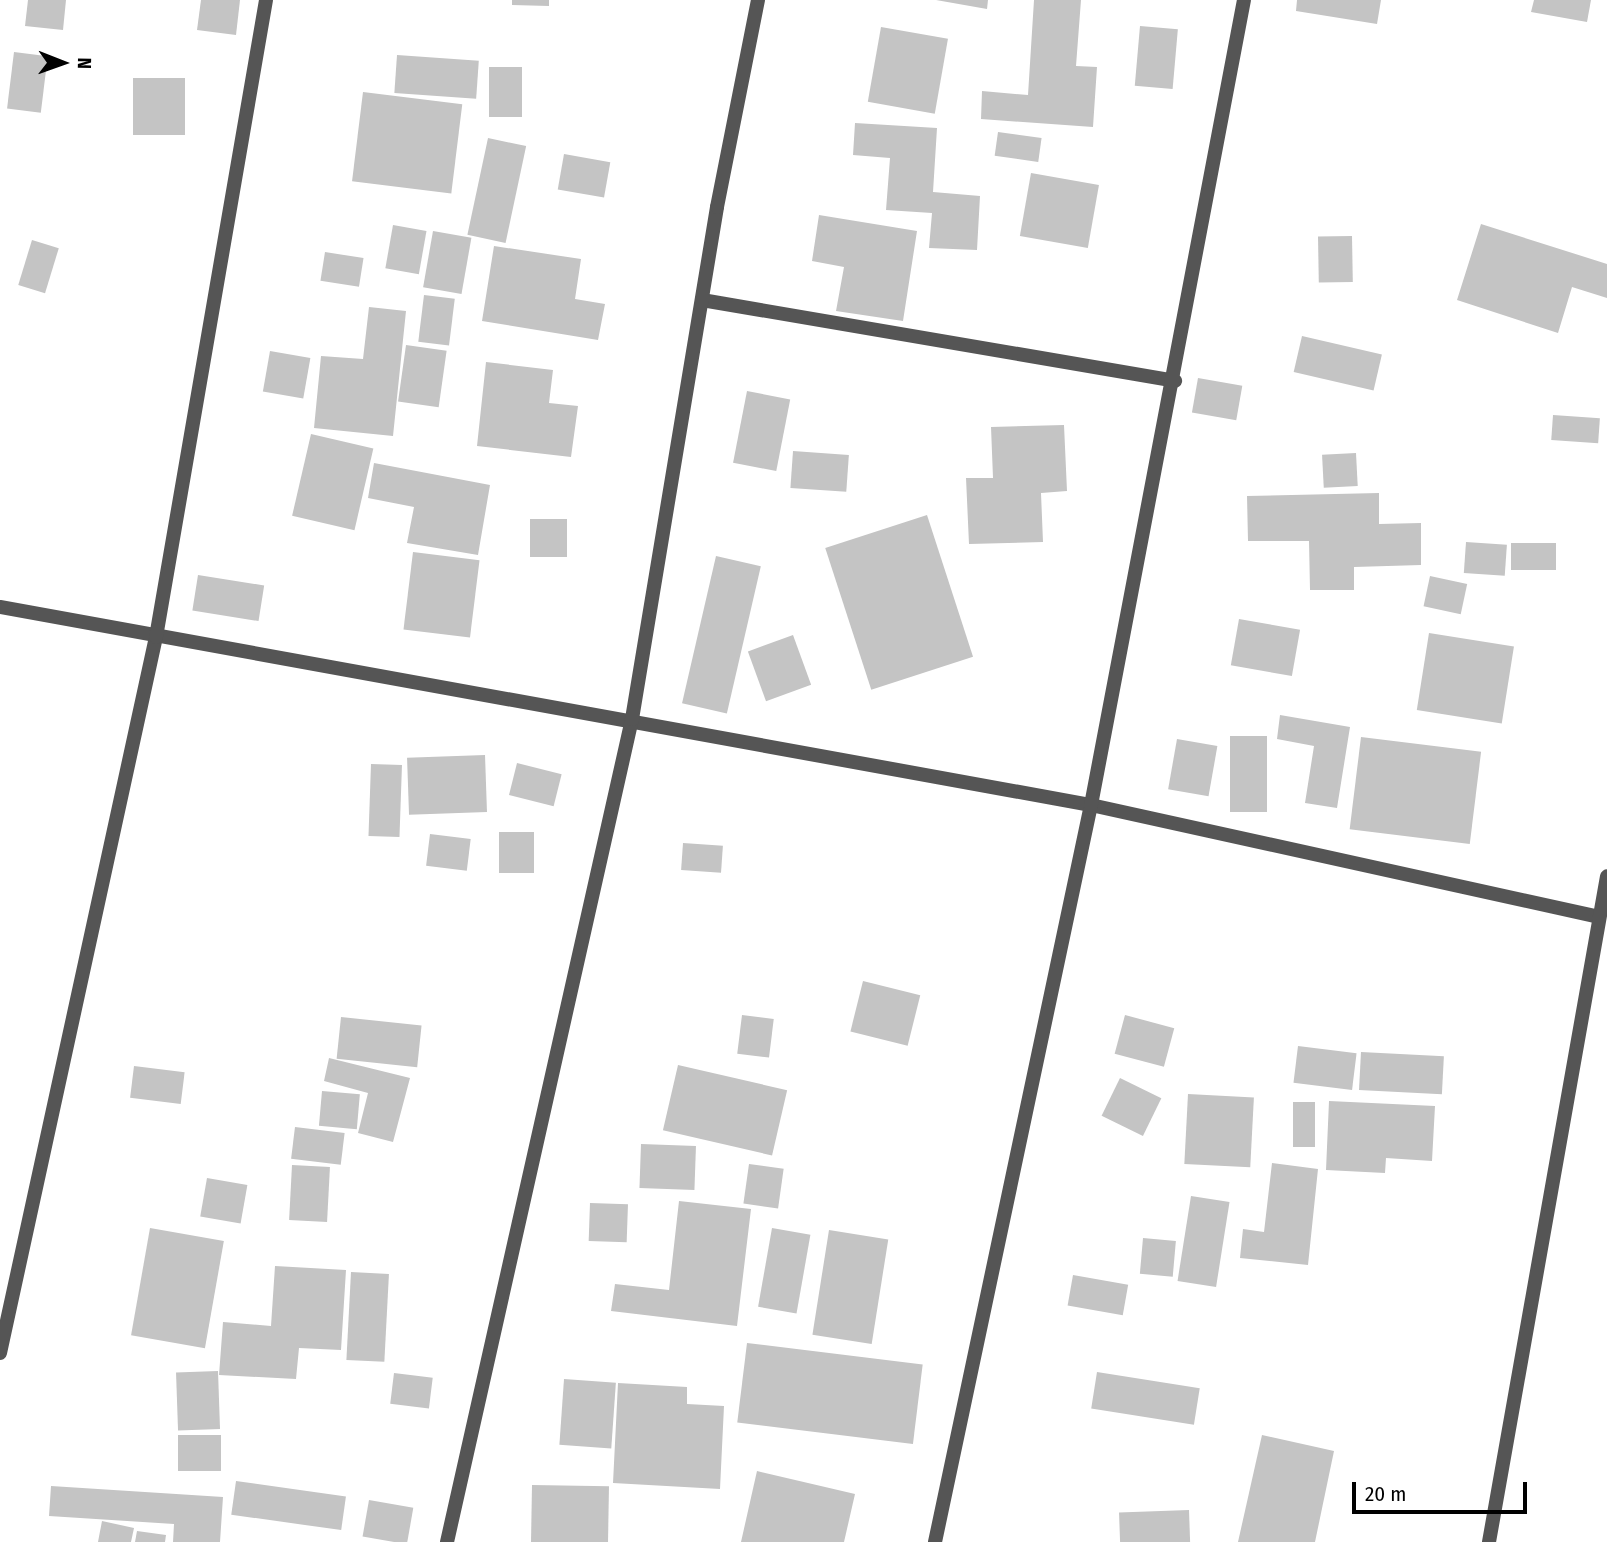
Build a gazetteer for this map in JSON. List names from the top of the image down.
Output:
{
  "scale_bar": "20 m",
  "north": "right"
}
